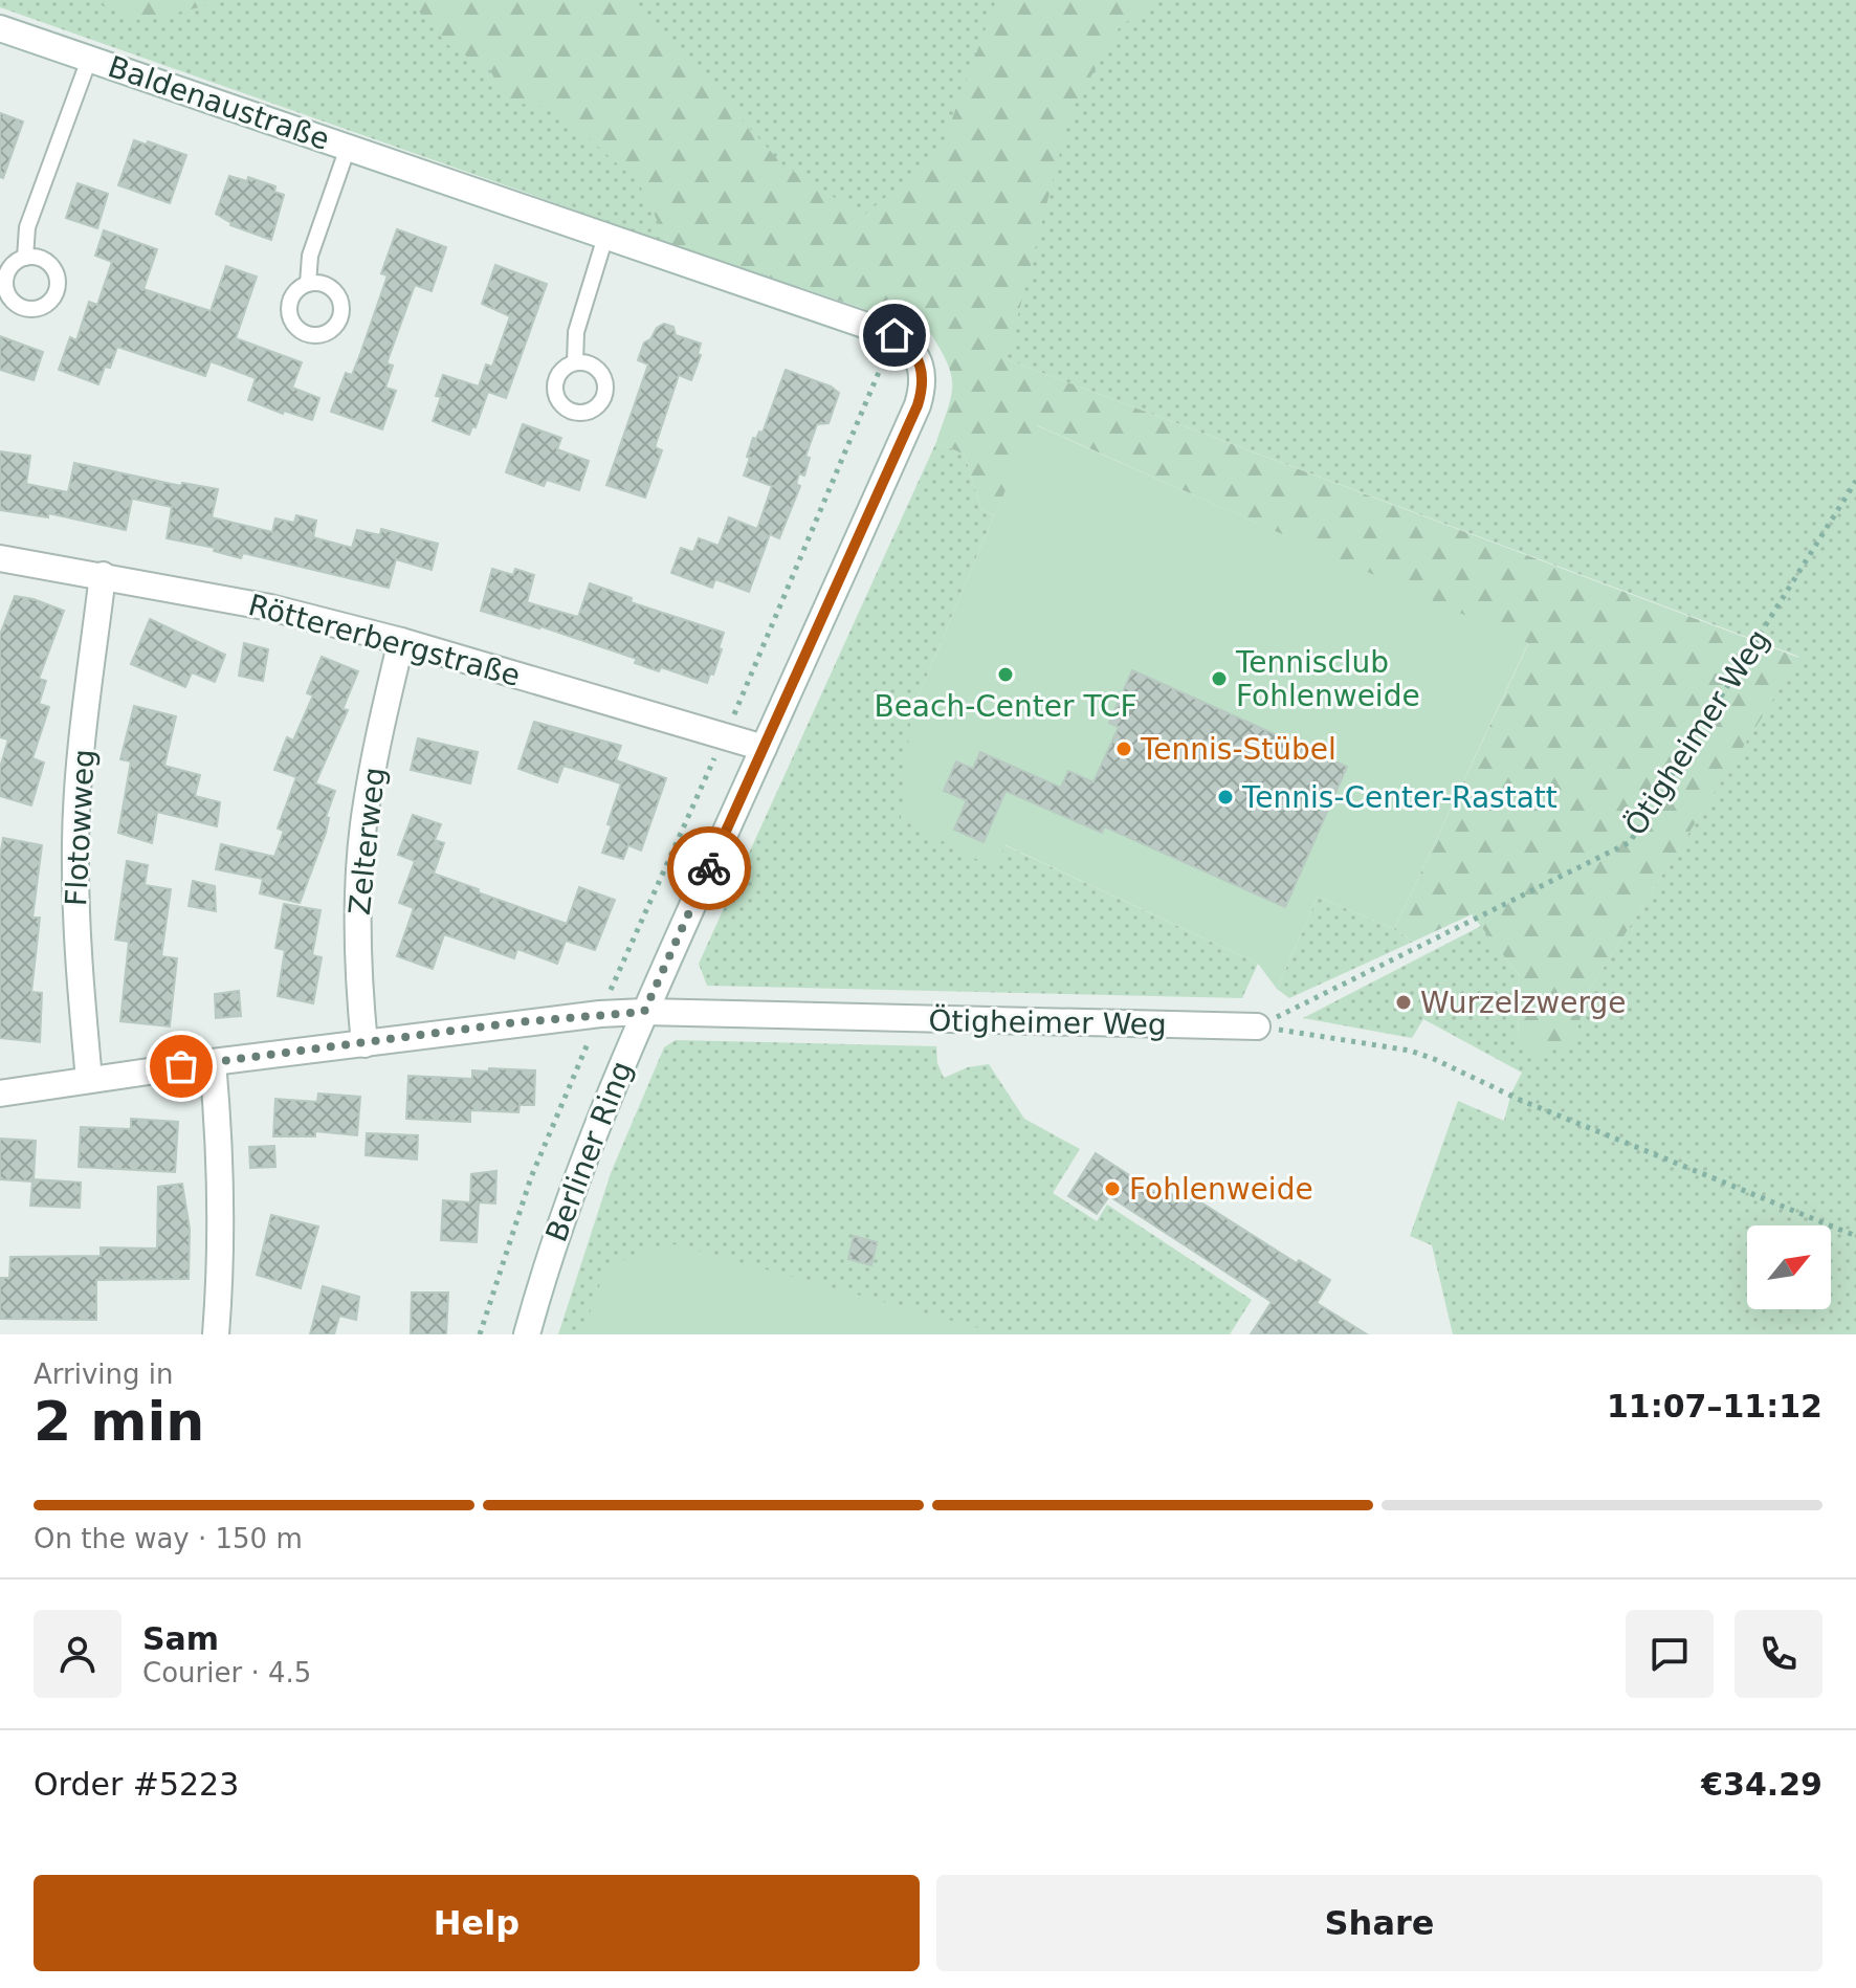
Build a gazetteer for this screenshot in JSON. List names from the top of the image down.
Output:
{
  "streets": {
    "street": [
      "Baldenaustraße",
      "Röttererbergstraße",
      "Ötigheimer Weg",
      "Flotowweg",
      "Zelterweg",
      "Berliner Ring"
    ]
  },
  "crossings": [
    ["Baldenaustraße", "Berliner Ring"],
    ["Röttererbergstraße", "Flotowweg"],
    ["Röttererbergstraße", "Zelterweg"],
    ["Röttererbergstraße", "Berliner Ring"],
    ["Ötigheimer Weg", "Flotowweg"],
    ["Ötigheimer Weg", "Zelterweg"],
    ["Ötigheimer Weg", "Berliner Ring"]
  ],
  "places": [
    "Beach-Center TCF",
    "Tennisclub Fohlenweide",
    "Tennis-Stübel",
    "Tennis-Center-Rastatt",
    "Wurzelzwerge",
    "Fohlenweide"
  ],
  "north": "top right",
  "page": {
    "heading": ["2 min", "Arriving in", "11:07–11:12"],
    "panel": [
      "Sam",
      "Courier · 4.5",
      "Order #5223",
      "€34.29"
    ],
    "bar": "On the way · 150 m",
    "buttons": ["Help", "Share"]
  }
}
